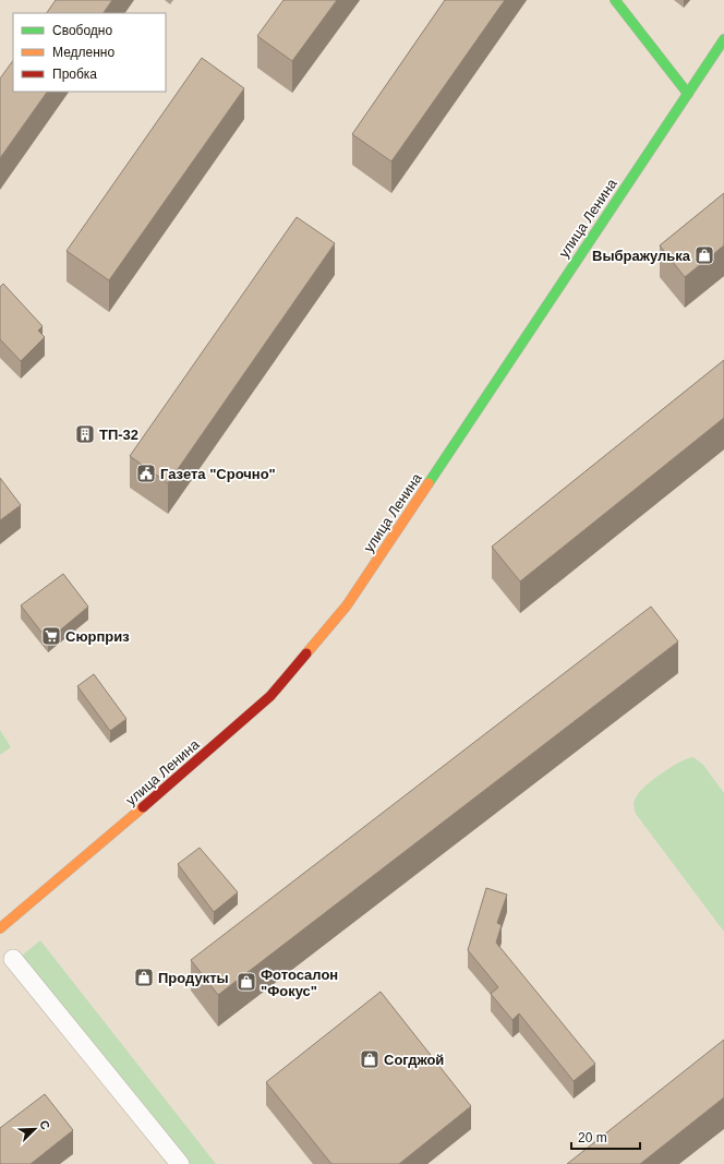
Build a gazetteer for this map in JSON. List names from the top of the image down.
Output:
{
  "streets": {
    "main road": ["улица Ленина"]
  },
  "places": {
    "shop": [
      "Выбражулька",
      "Продукты",
      "Фотосалон \"Фокус\"",
      "Согджой"
    ],
    "building": ["ТП-32"],
    "public building": ["Газета \"Срочно\""],
    "supermarket": ["Сюрприз"]
  },
  "legend": ["Свободно", "Медленно", "Пробка"],
  "scale_bar": "20 m",
  "north": "top right"
}
